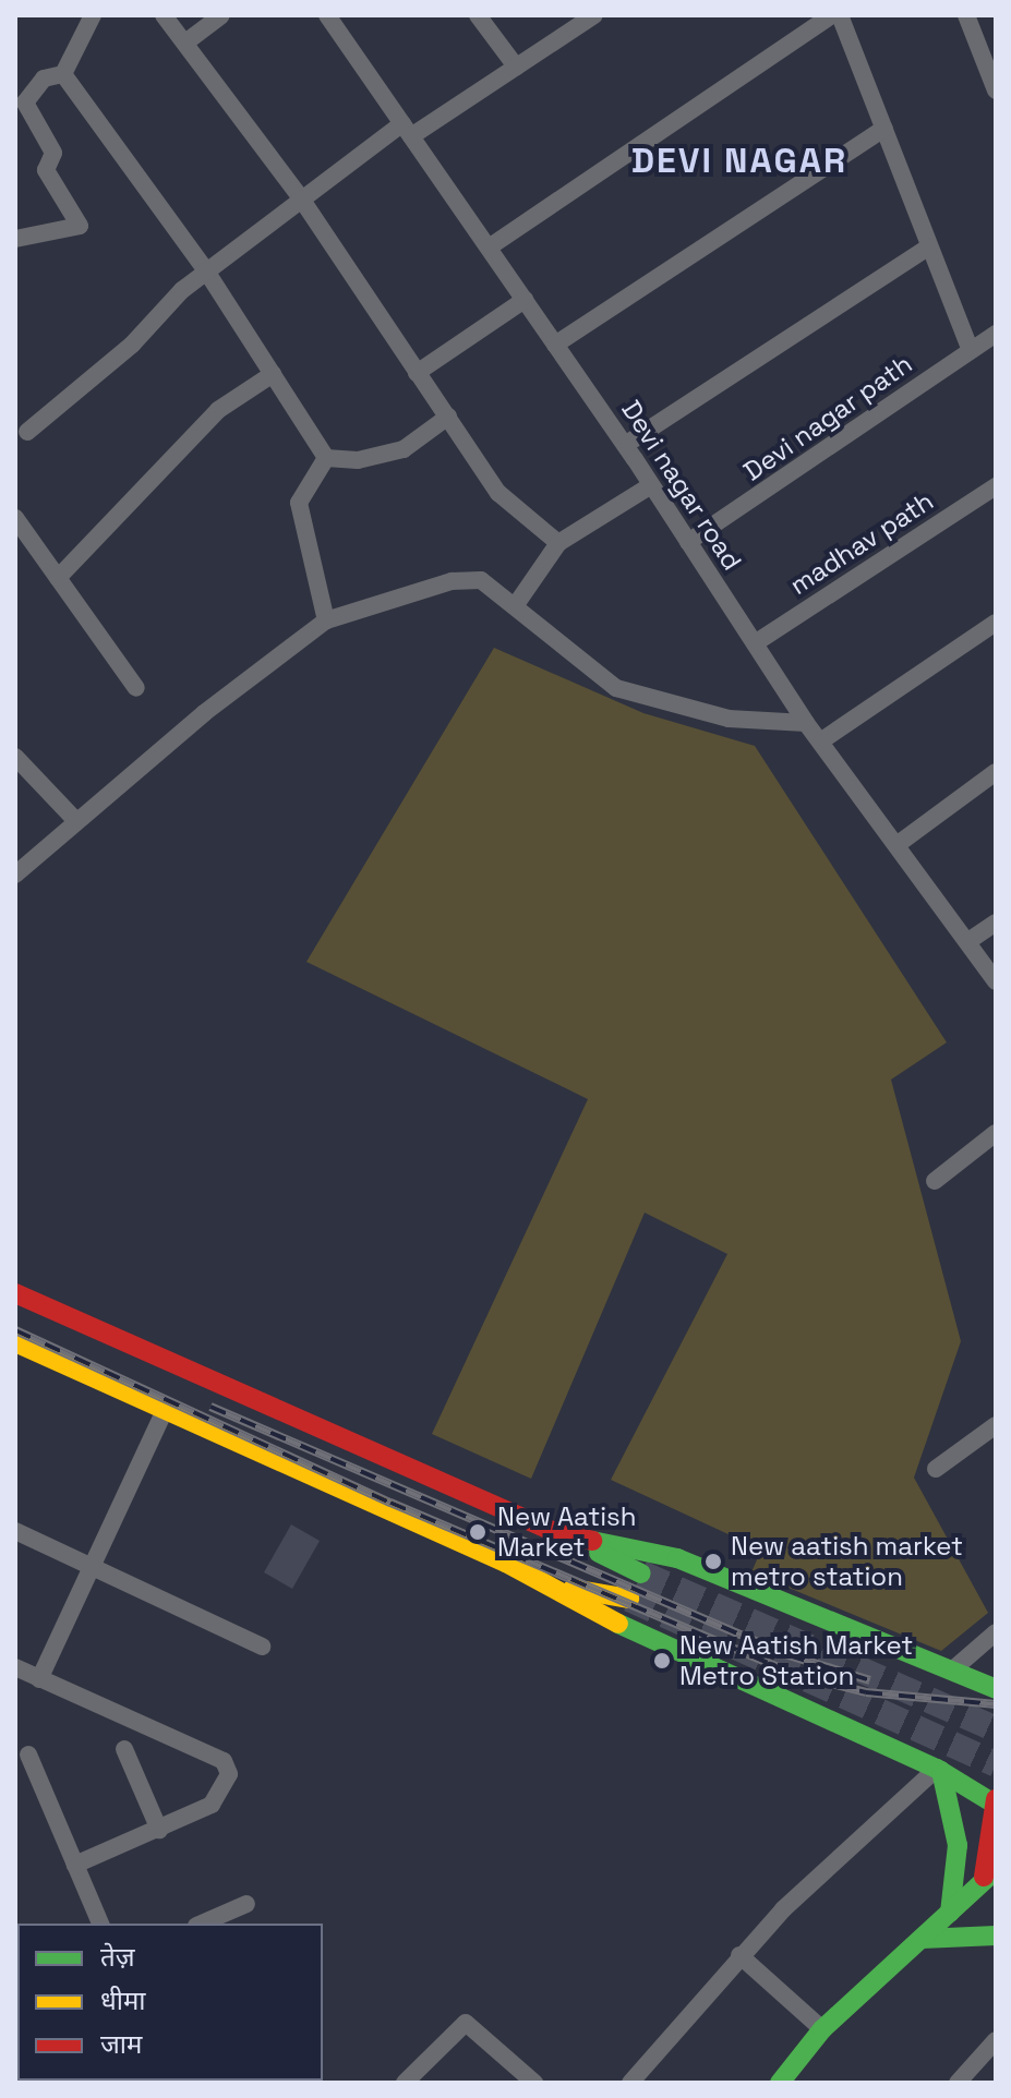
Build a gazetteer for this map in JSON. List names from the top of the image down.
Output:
{
  "streets": {
    "street": ["Devi nagar path", "Devi nagar road", "madhav path"]
  },
  "crossings": [
    ["Devi nagar path", "Devi nagar road"],
    ["Devi nagar road", "madhav path"]
  ],
  "districts": ["DEVI NAGAR"],
  "places": ["New Aatish Market", "New aatish market metro station", "New Aatish Market Metro Station"],
  "legend": ["तेज़", "धीमा", "जाम"]
}
